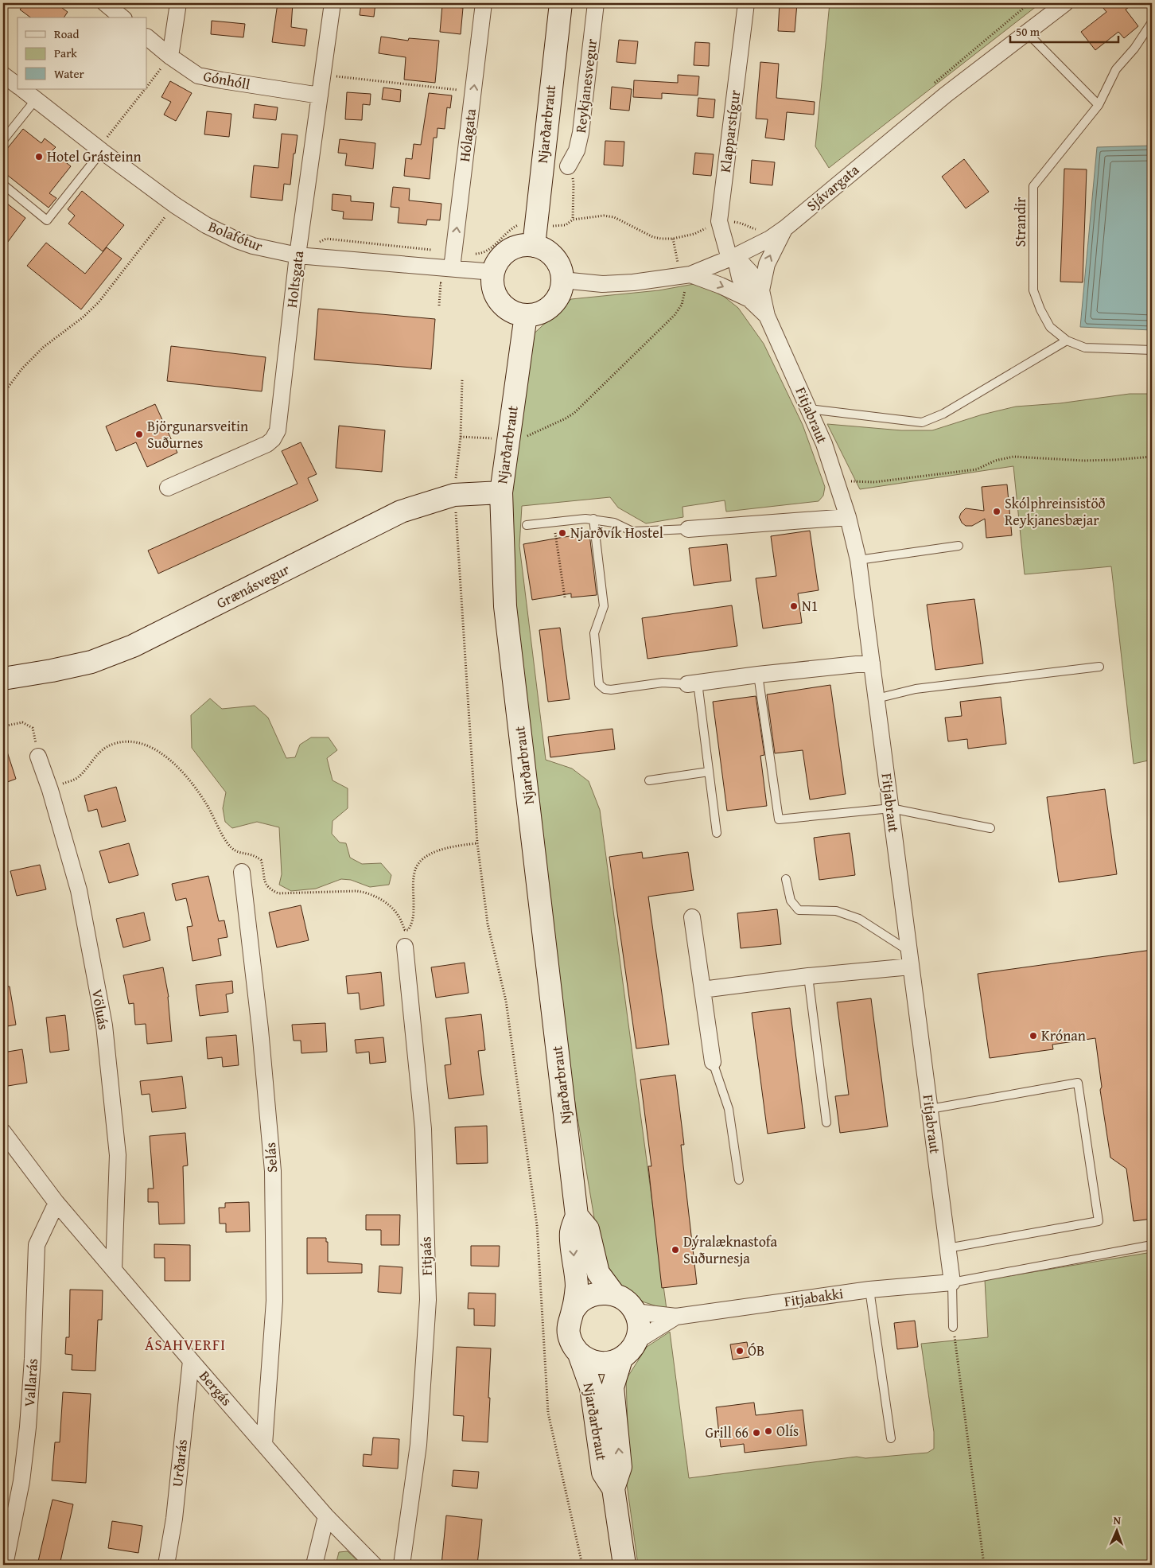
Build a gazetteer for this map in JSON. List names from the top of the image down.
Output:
{
  "streets": {
    "main road": ["Njarðarbraut", "Grænásvegur"],
    "street": [
      "Gónhóll",
      "Reykjanesvegur",
      "Klapparstígur",
      "Hólagata",
      "Sjávargata",
      "Bolafótur",
      "Holtsgata",
      "Fitjabraut",
      "Völuás",
      "Selás",
      "Fitjaás",
      "Fitjabakki",
      "Vallarás",
      "Bergás",
      "Urðarás"
    ],
    "lane": ["Strandir"]
  },
  "crossings": [
    ["Gónhóll", "Holtsgata"],
    ["Njarðarbraut", "Sjávargata"],
    ["Njarðarbraut", "Bolafótur"],
    ["Njarðarbraut", "Grænásvegur"],
    ["Njarðarbraut", "Fitjabakki"],
    ["Klapparstígur", "Sjávargata"],
    ["Klapparstígur", "Fitjabraut"],
    ["Hólagata", "Bolafótur"],
    ["Sjávargata", "Bolafótur"],
    ["Sjávargata", "Fitjabraut"],
    ["Bolafótur", "Holtsgata"],
    ["Fitjabraut", "Fitjabakki"],
    ["Völuás", "Bergás"],
    ["Selás", "Bergás"],
    ["Vallarás", "Bergás"],
    ["Bergás", "Urðarás"]
  ],
  "one_way": ["Hólagata"],
  "districts": ["ÁSAHVERFI"],
  "places": [
    "Hotel Grásteinn",
    "Björgunarsveitin Suðurnes",
    "Skólphreinsistöð Reykjanesbæjar",
    "Njarðvík Hostel",
    "N1",
    "Krónan",
    "Dýralæknastofa Suðurnesja",
    "ÓB",
    "Olís",
    "Grill 66"
  ],
  "legend": ["Road", "Park", "Water"],
  "scale_bar": "50 m",
  "north": "top"
}
